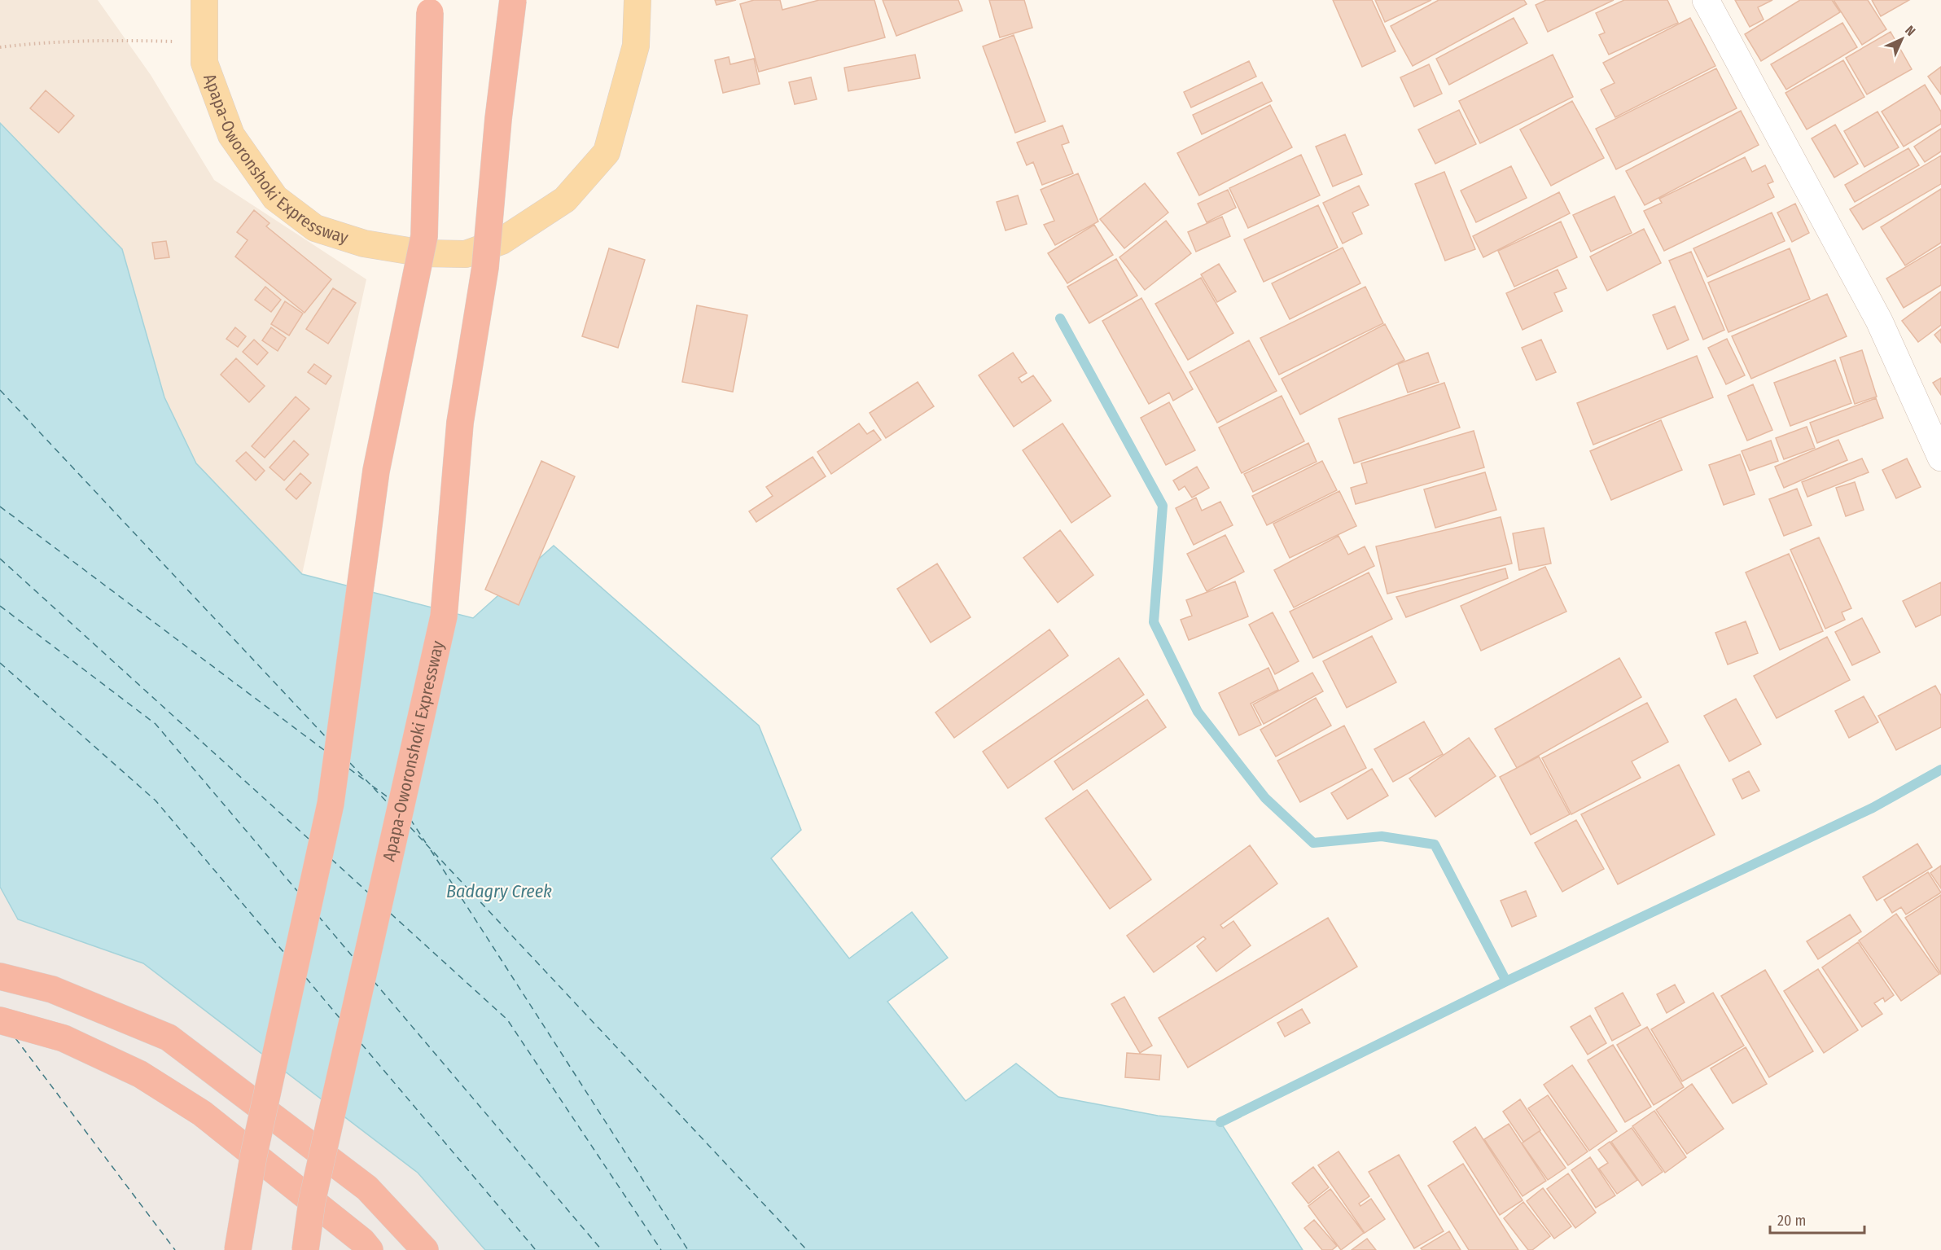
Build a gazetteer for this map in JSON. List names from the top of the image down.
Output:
{
  "streets": {
    "highway": ["Apapa-Oworonshoki Expressway"]
  },
  "water": ["Badagry Creek"],
  "scale_bar": "20 m",
  "north": "top right"
}
